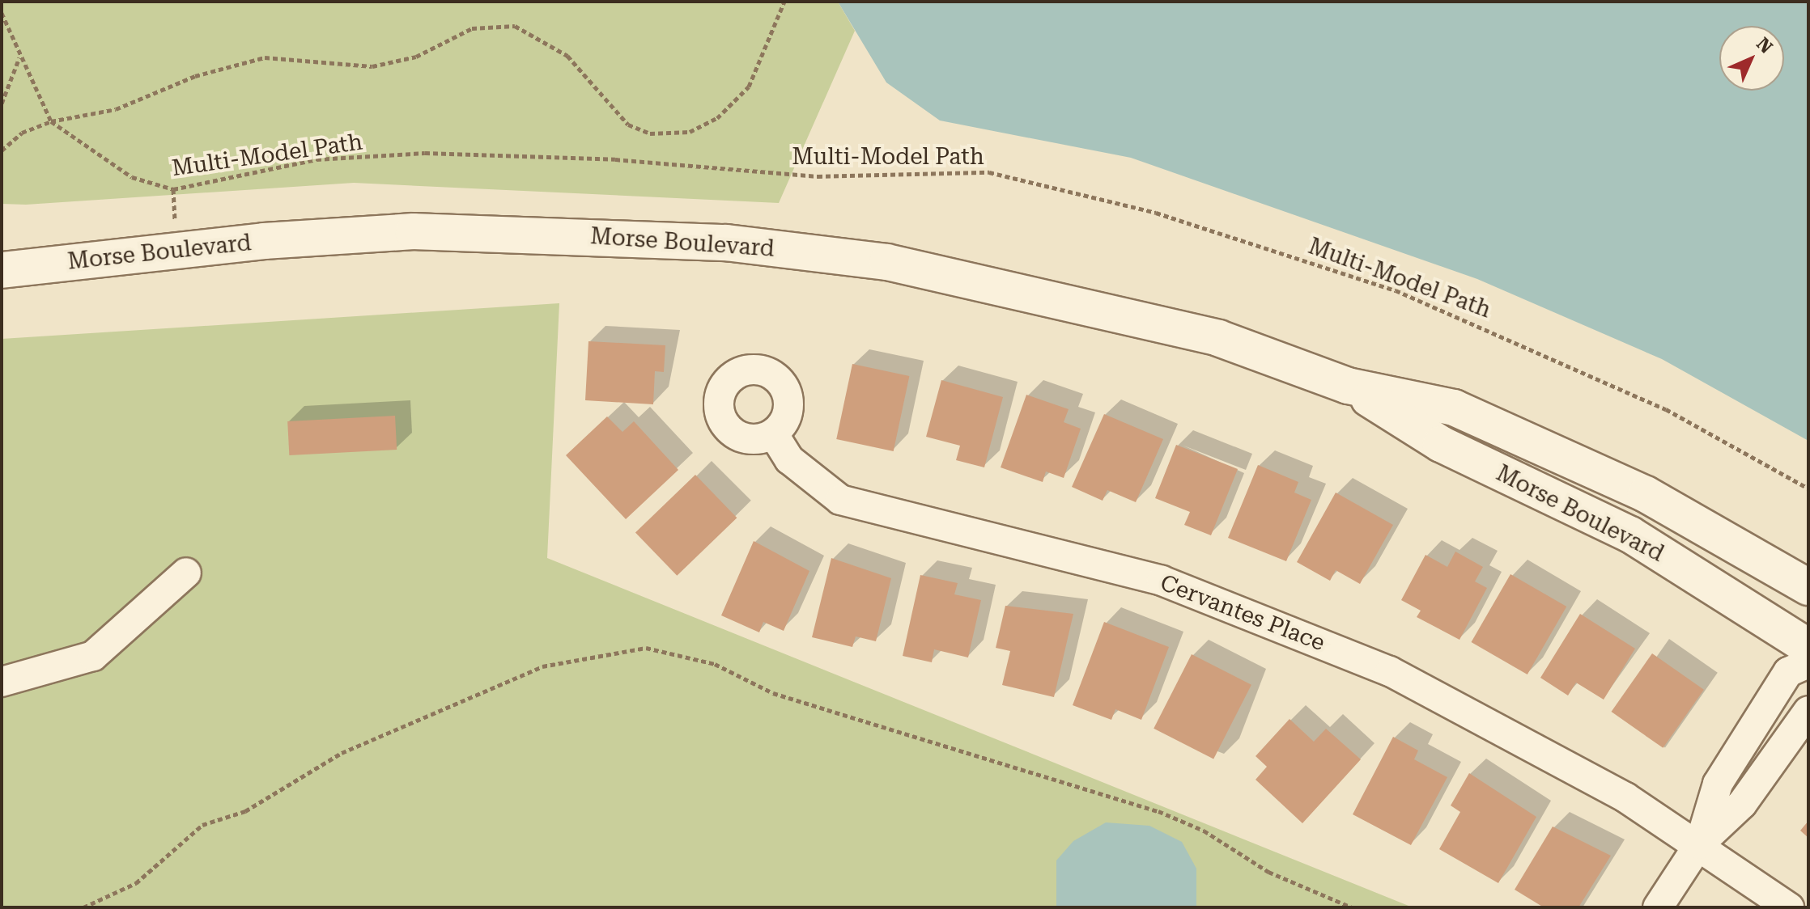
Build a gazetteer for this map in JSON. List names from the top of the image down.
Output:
{
  "streets": {
    "street": ["Morse Boulevard", "Cervantes Place"],
    "path": ["Multi-Model Path"]
  },
  "north": "top right"
}
